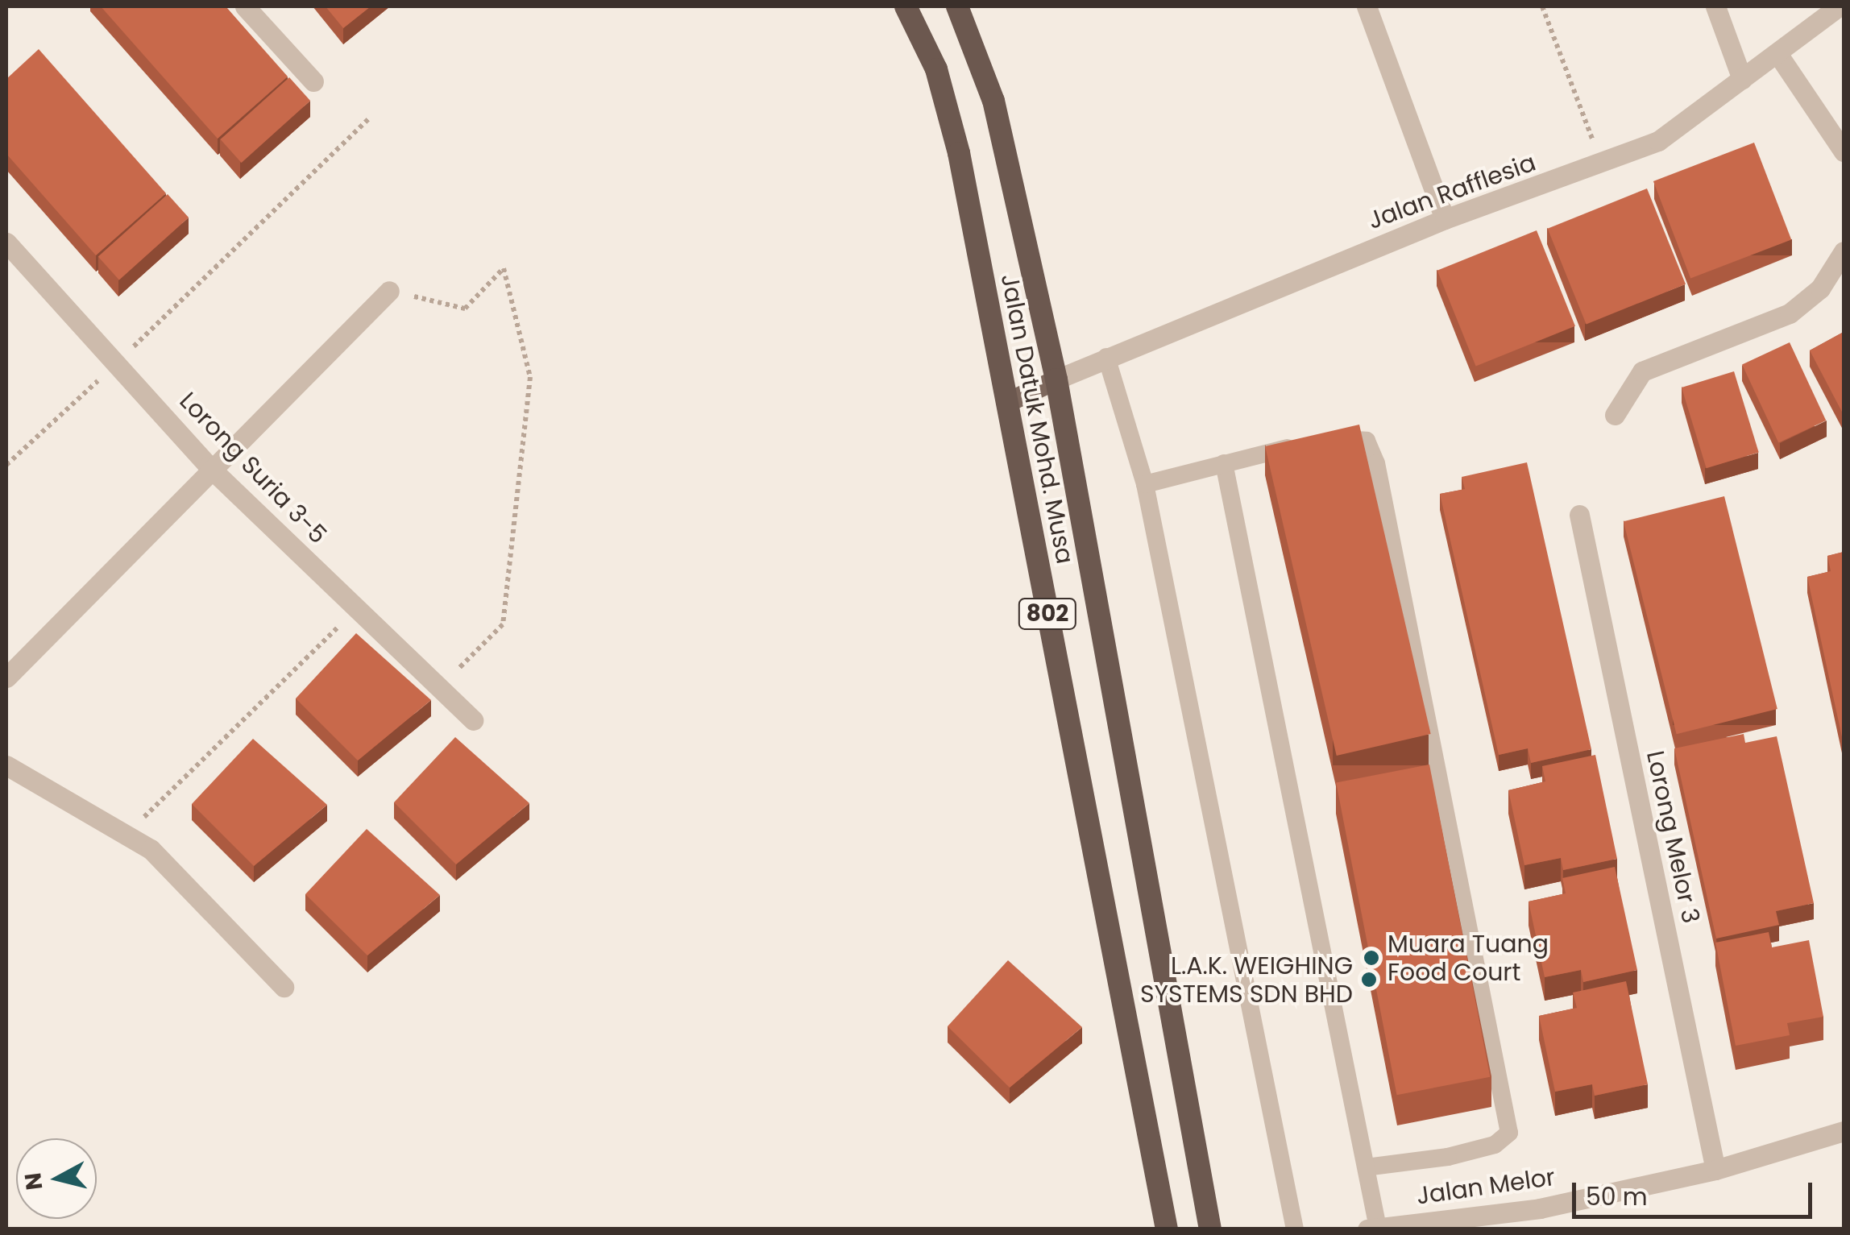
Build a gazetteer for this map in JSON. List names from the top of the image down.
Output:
{
  "streets": {
    "highway": ["Jalan Datuk Mohd. Musa", "802"],
    "street": [
      "Jalan Rafflesia",
      "Lorong Suria 3-5",
      "Lorong Melor 3",
      "Jalan Melor"
    ]
  },
  "crossings": [
    ["Jalan Rafflesia", "Jalan Datuk Mohd. Musa"],
    ["Lorong Melor 3", "Jalan Melor"]
  ],
  "places": ["Muara Tuang Food Court", "L.A.K. WEIGHING SYSTEMS SDN BHD"],
  "scale_bar": "50 m",
  "north": "left"
}
